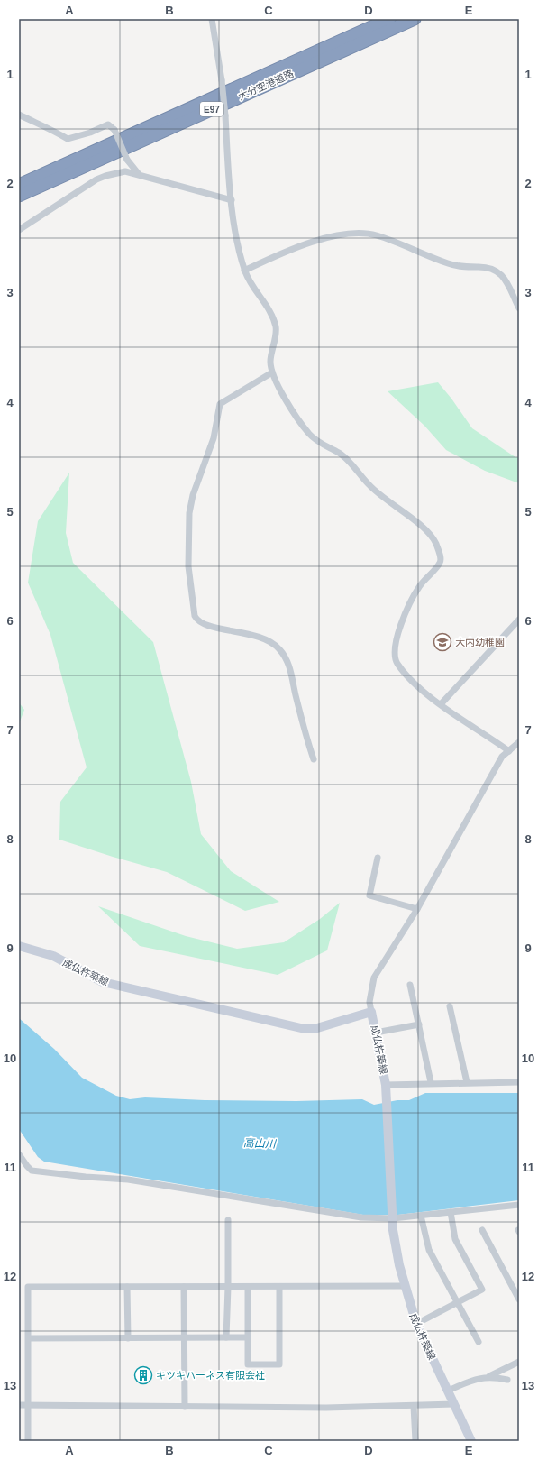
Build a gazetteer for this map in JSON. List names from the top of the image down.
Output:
{
  "streets": {
    "highway": ["大分空港道路", "E97"],
    "main road": ["成仏杵築線"]
  },
  "water": ["高山川"],
  "places": {
    "school or university": ["大内幼稚園"],
    "building": ["キツキハーネス有限会社"]
  },
  "grid": {
    "columns": [
      "A",
      "B",
      "C",
      "D",
      "E"
    ],
    "rows": [
      "1",
      "2",
      "3",
      "4",
      "5",
      "6",
      "7",
      "8",
      "9",
      "10",
      "11",
      "12",
      "13"
    ]
  }
}
